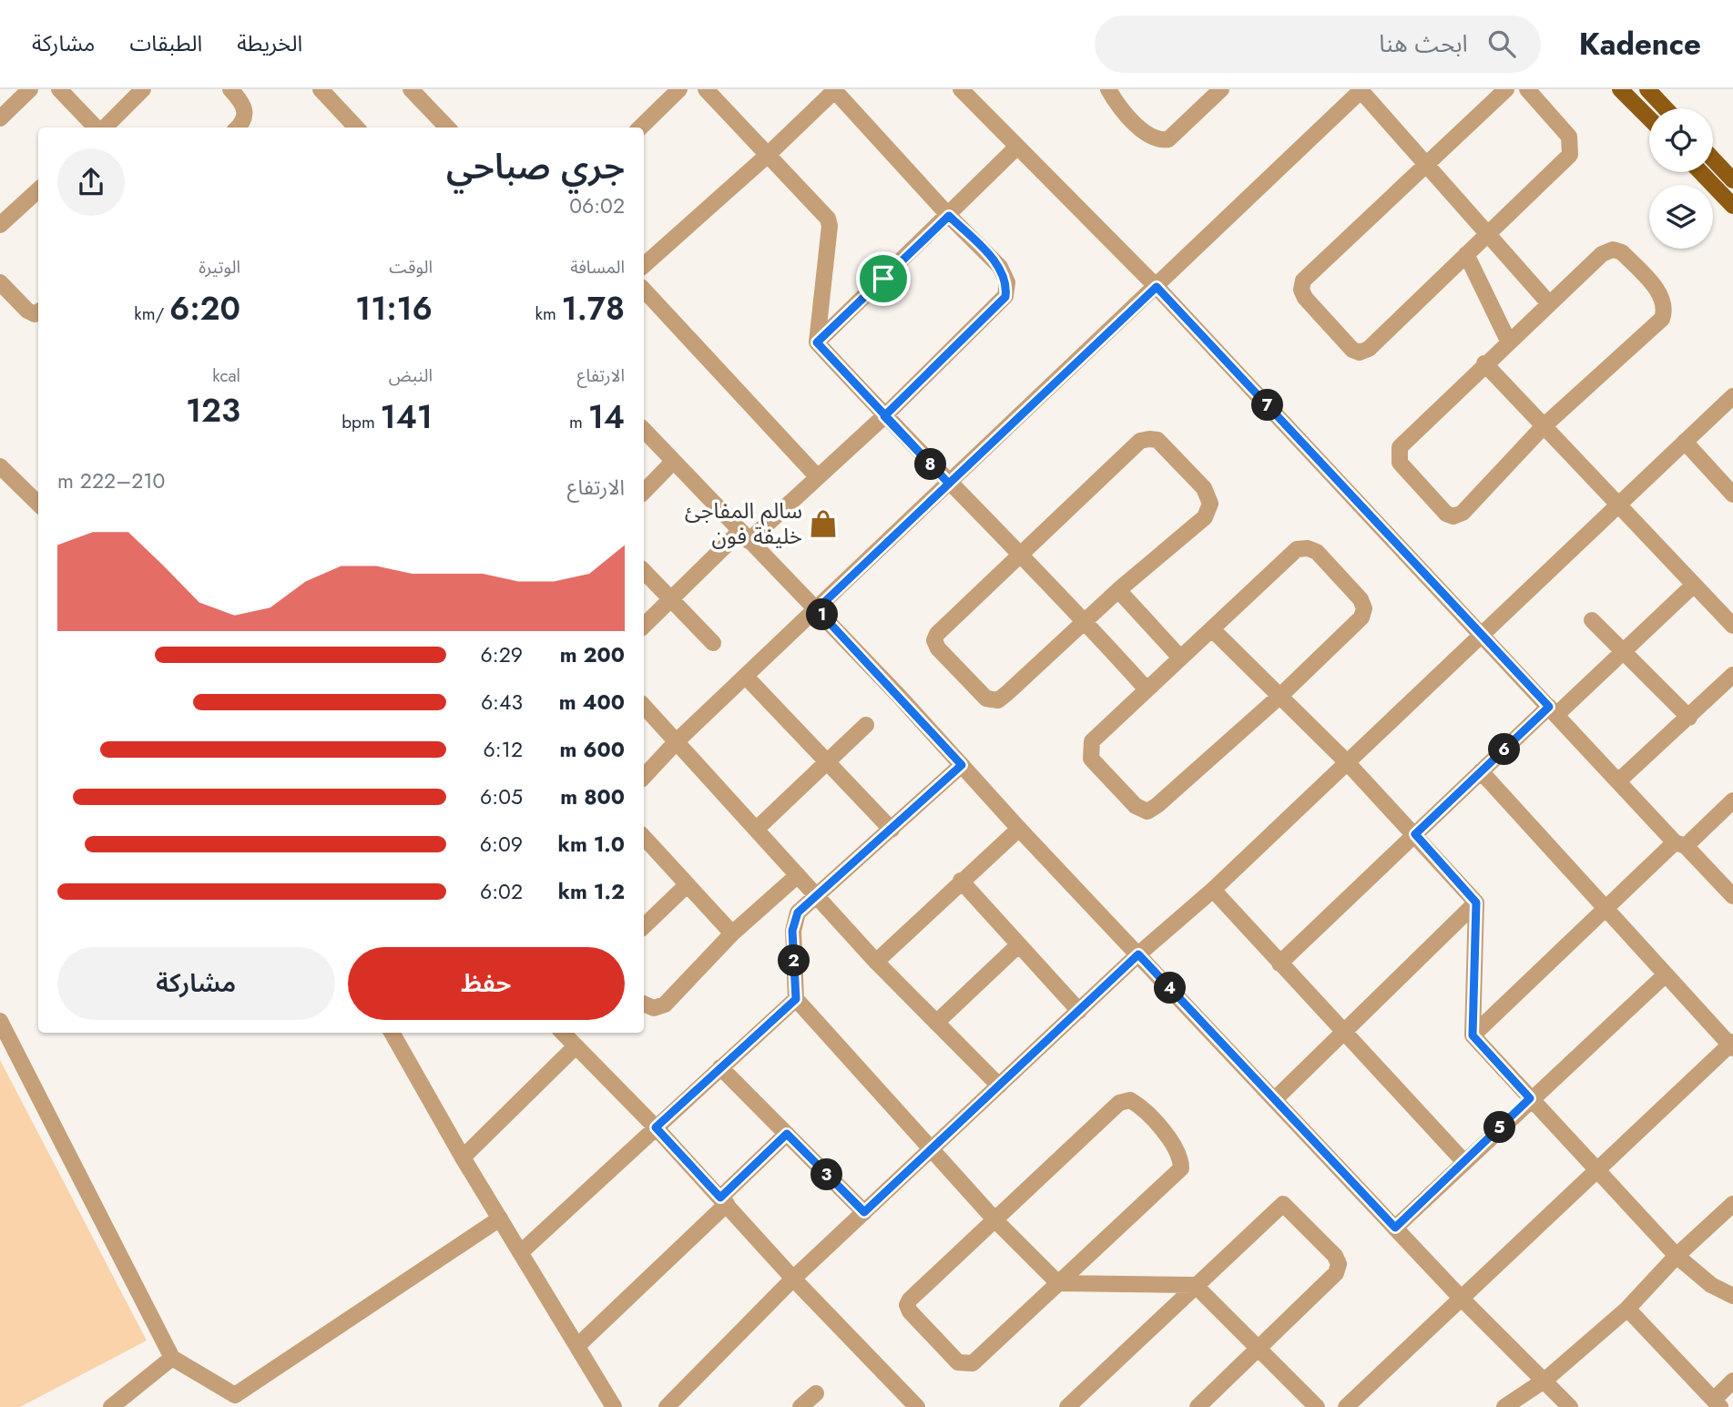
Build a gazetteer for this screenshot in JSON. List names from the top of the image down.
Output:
{
  "places": {
    "shop": ["سالم المفاجئ خليفة فون"]
  },
  "page": {
    "header": "Kadence",
    "search": "ابحث هنا",
    "nav": ["الخريطة", "الطبقات", "مشاركة"],
    "heading": ["جري صباحي", "06:02"],
    "stats": [
      ["المسافة", "1.78 km"],
      ["الوقت", "11:16"],
      ["الوتيرة", "6:20 /km"],
      ["الارتفاع", "14 m"],
      ["النبض", "141 bpm"],
      ["kcal", "123"]
    ],
    "pins": [
      "7",
      "8",
      "1",
      "6",
      "2",
      "4",
      "5",
      "3"
    ],
    "chart": ["الارتفاع", "210–222 m"],
    "list": [
      {
        "name": "200 m",
        "note": "6:29"
      },
      {
        "name": "400 m",
        "note": "6:43"
      },
      {
        "name": "600 m",
        "note": "6:12"
      },
      {
        "name": "800 m",
        "note": "6:05"
      },
      {
        "name": "1.0 km",
        "note": "6:09"
      },
      {
        "name": "1.2 km",
        "note": "6:02"
      }
    ],
    "buttons": ["حفظ", "مشاركة"]
  }
}
